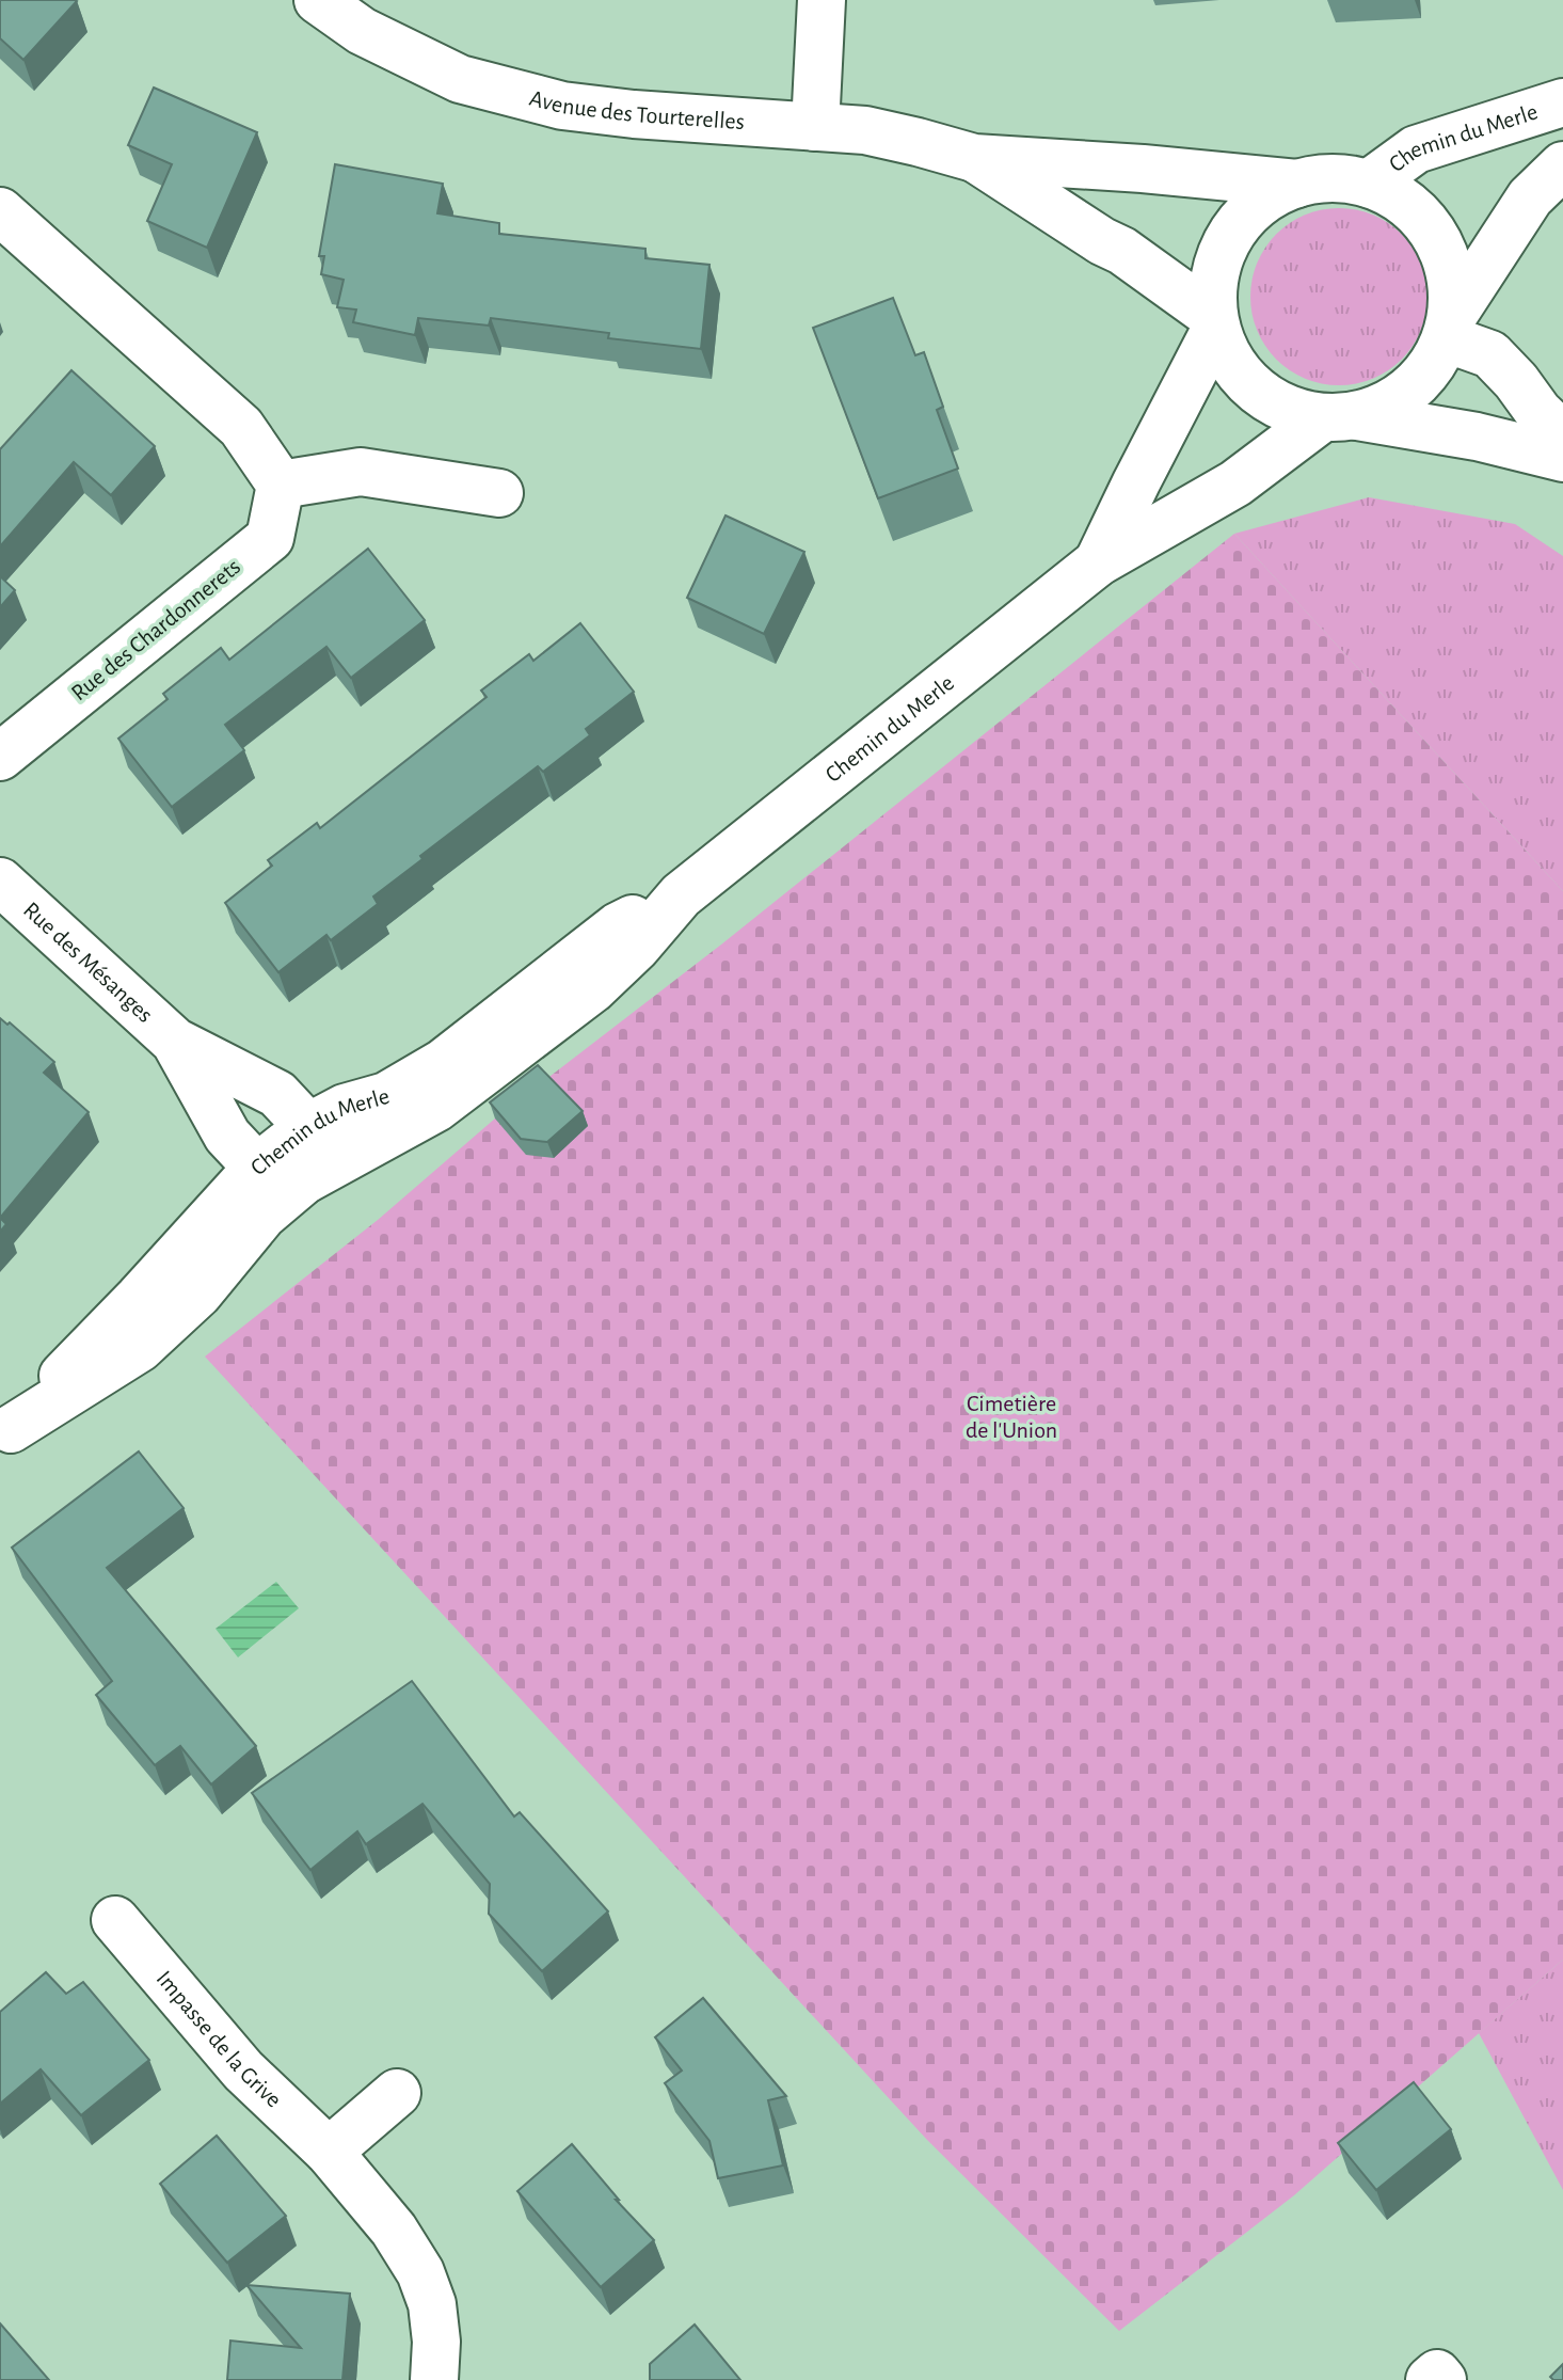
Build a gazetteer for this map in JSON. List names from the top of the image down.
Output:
{
  "streets": {
    "street": [
      "Avenue des Tourterelles",
      "Chemin du Merle",
      "Rue des Chardonnerets",
      "Rue des Mésanges",
      "Impasse de la Grive"
    ]
  },
  "crossings": [
    ["Avenue des Tourterelles", "Chemin du Merle"],
    ["Chemin du Merle", "Rue des Mésanges"]
  ],
  "parks": ["Cimetière de l'Union"]
}
